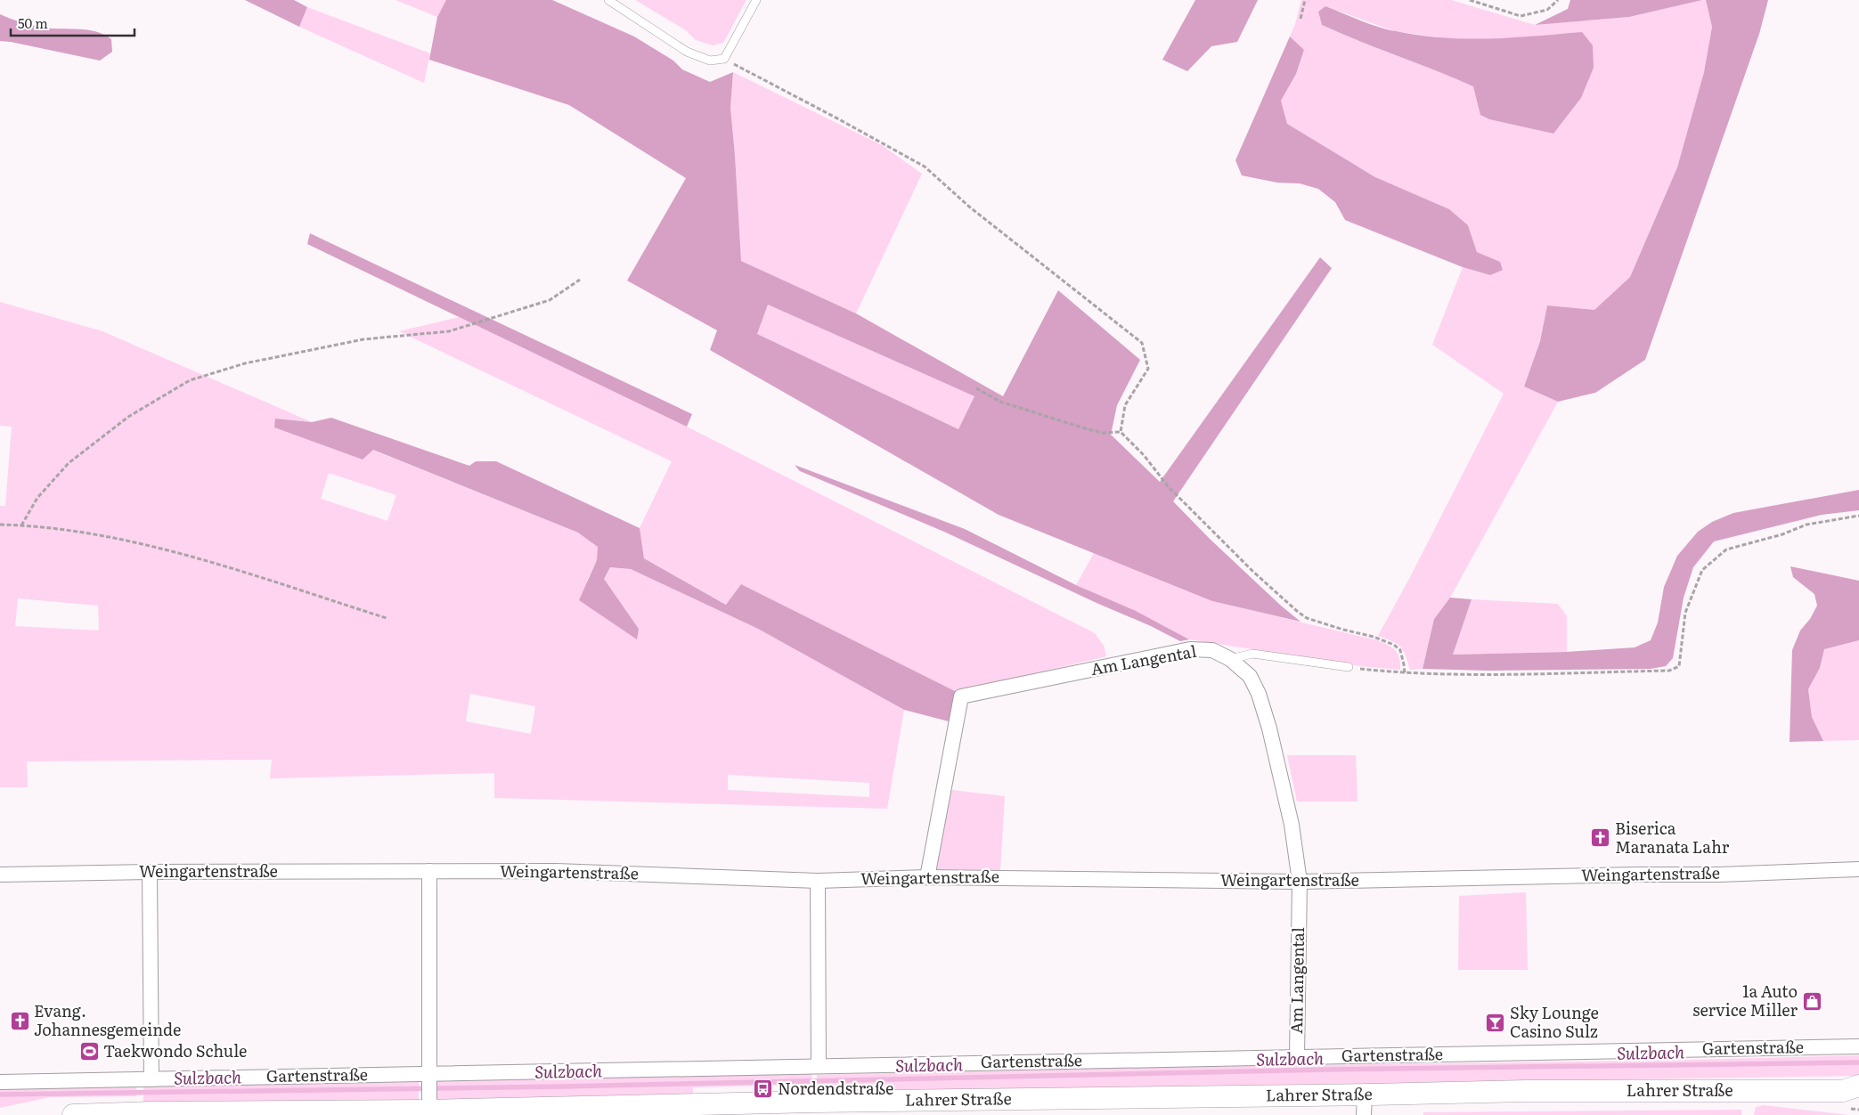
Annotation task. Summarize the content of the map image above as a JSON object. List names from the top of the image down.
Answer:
{
  "streets": {
    "street": [
      "Am Langental",
      "Weingartenstraße",
      "Gartenstraße",
      "Lahrer Straße"
    ]
  },
  "crossings": [
    ["Am Langental", "Weingartenstraße"],
    ["Am Langental", "Gartenstraße"]
  ],
  "water": ["Sulzbach"],
  "places": {
    "church": ["Biserica Maranata Lahr", "Evang. Johannesgemeinde"],
    "shop": ["1a Auto service Miller"],
    "bar": ["Sky Lounge Casino Sulz"],
    "sports": ["Taekwondo Schule"],
    "bus stop": ["Nordendstraße"]
  },
  "scale_bar": "50 m"
}
